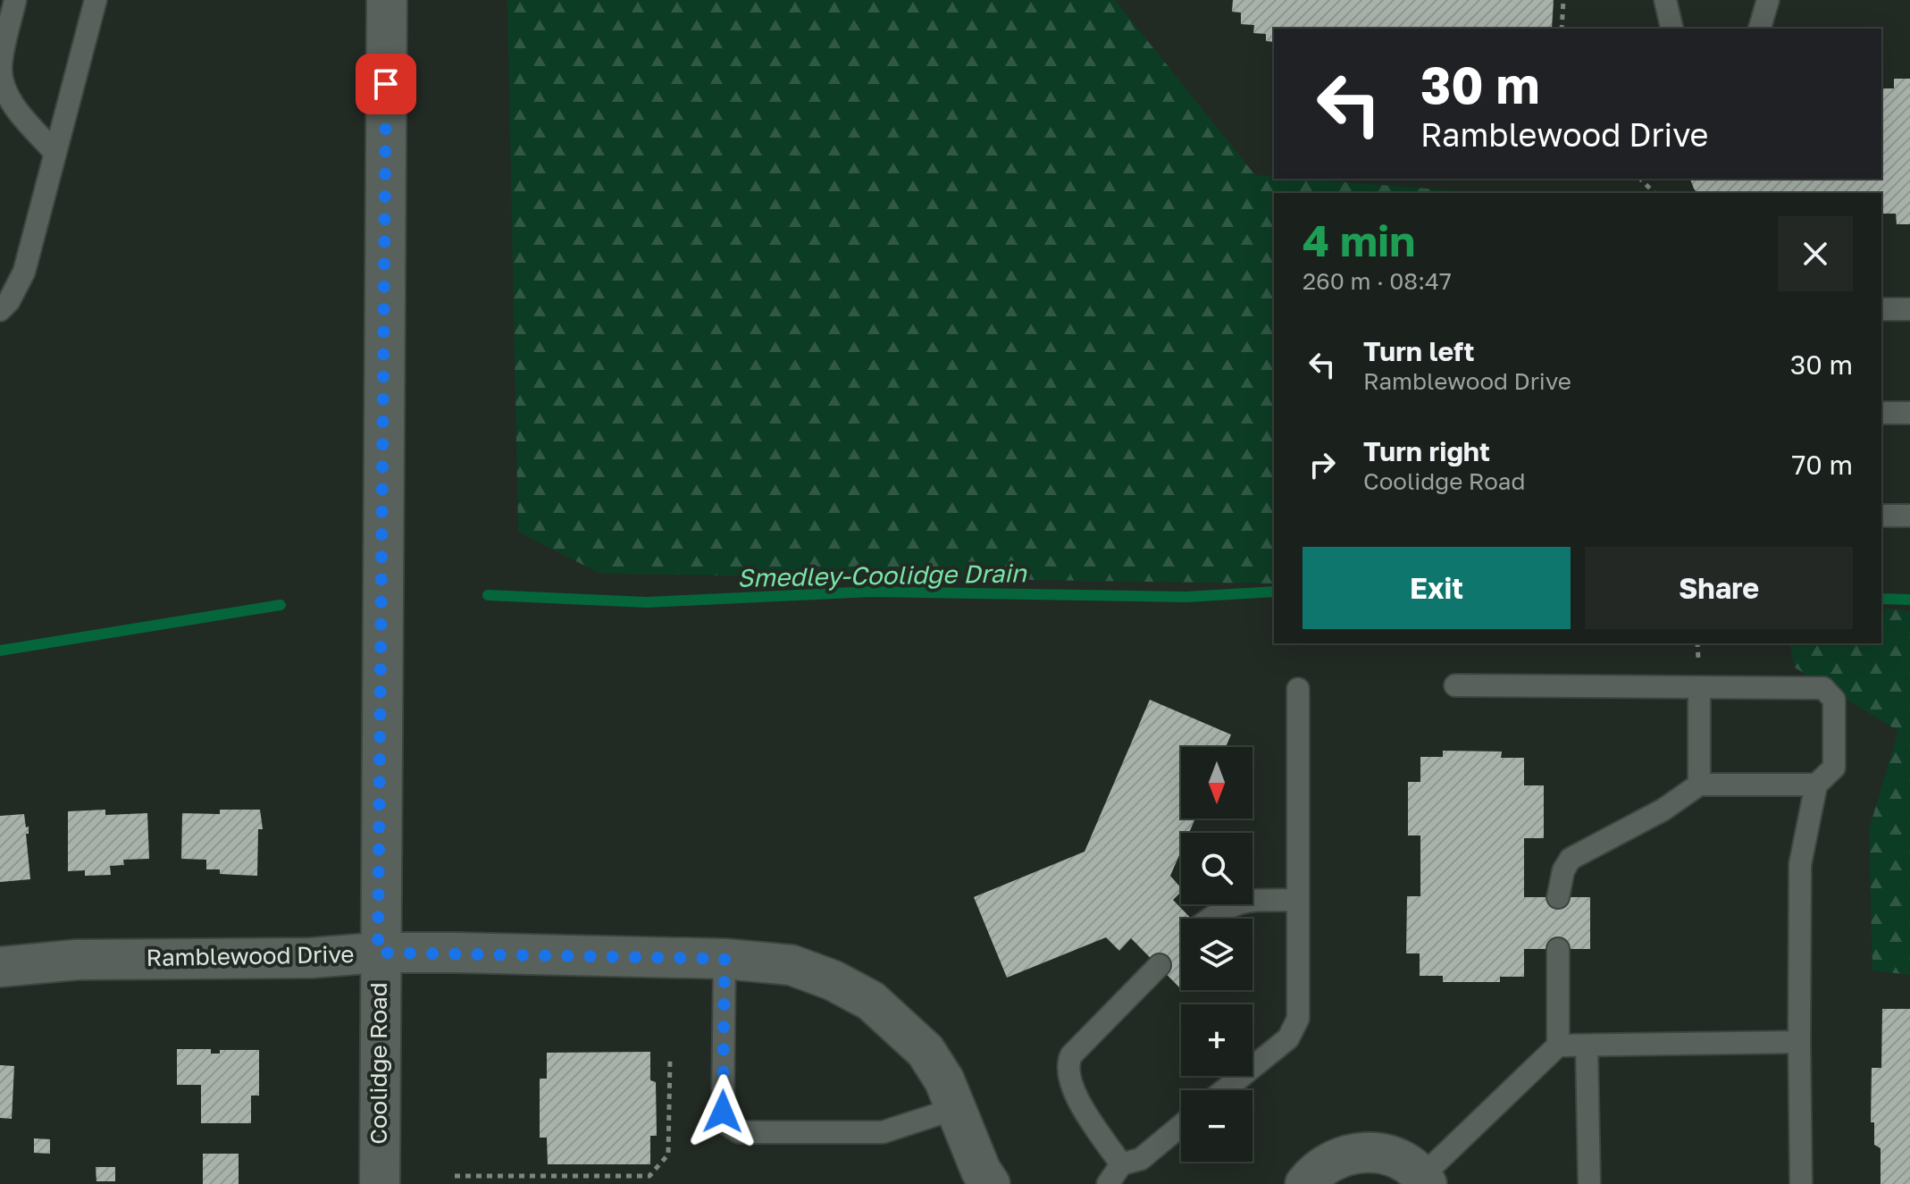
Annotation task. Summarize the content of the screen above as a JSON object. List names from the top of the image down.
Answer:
{
  "streets": {
    "street": ["Ramblewood Drive", "Coolidge Road"]
  },
  "crossings": [
    ["Ramblewood Drive", "Coolidge Road"]
  ],
  "water": ["Smedley-Coolidge Drain"],
  "north": "bottom",
  "page": {
    "turn": ["30 m", "Ramblewood Drive"],
    "heading": ["4 min", "260 m · 08:47"],
    "list": [
      {
        "name": "Turn left",
        "note": "Ramblewood Drive",
        "value": "30 m"
      },
      {
        "name": "Turn right",
        "note": "Coolidge Road",
        "value": "70 m"
      }
    ],
    "buttons": ["Exit", "Share"],
    "map_buttons": ["+", "−"]
  }
}
